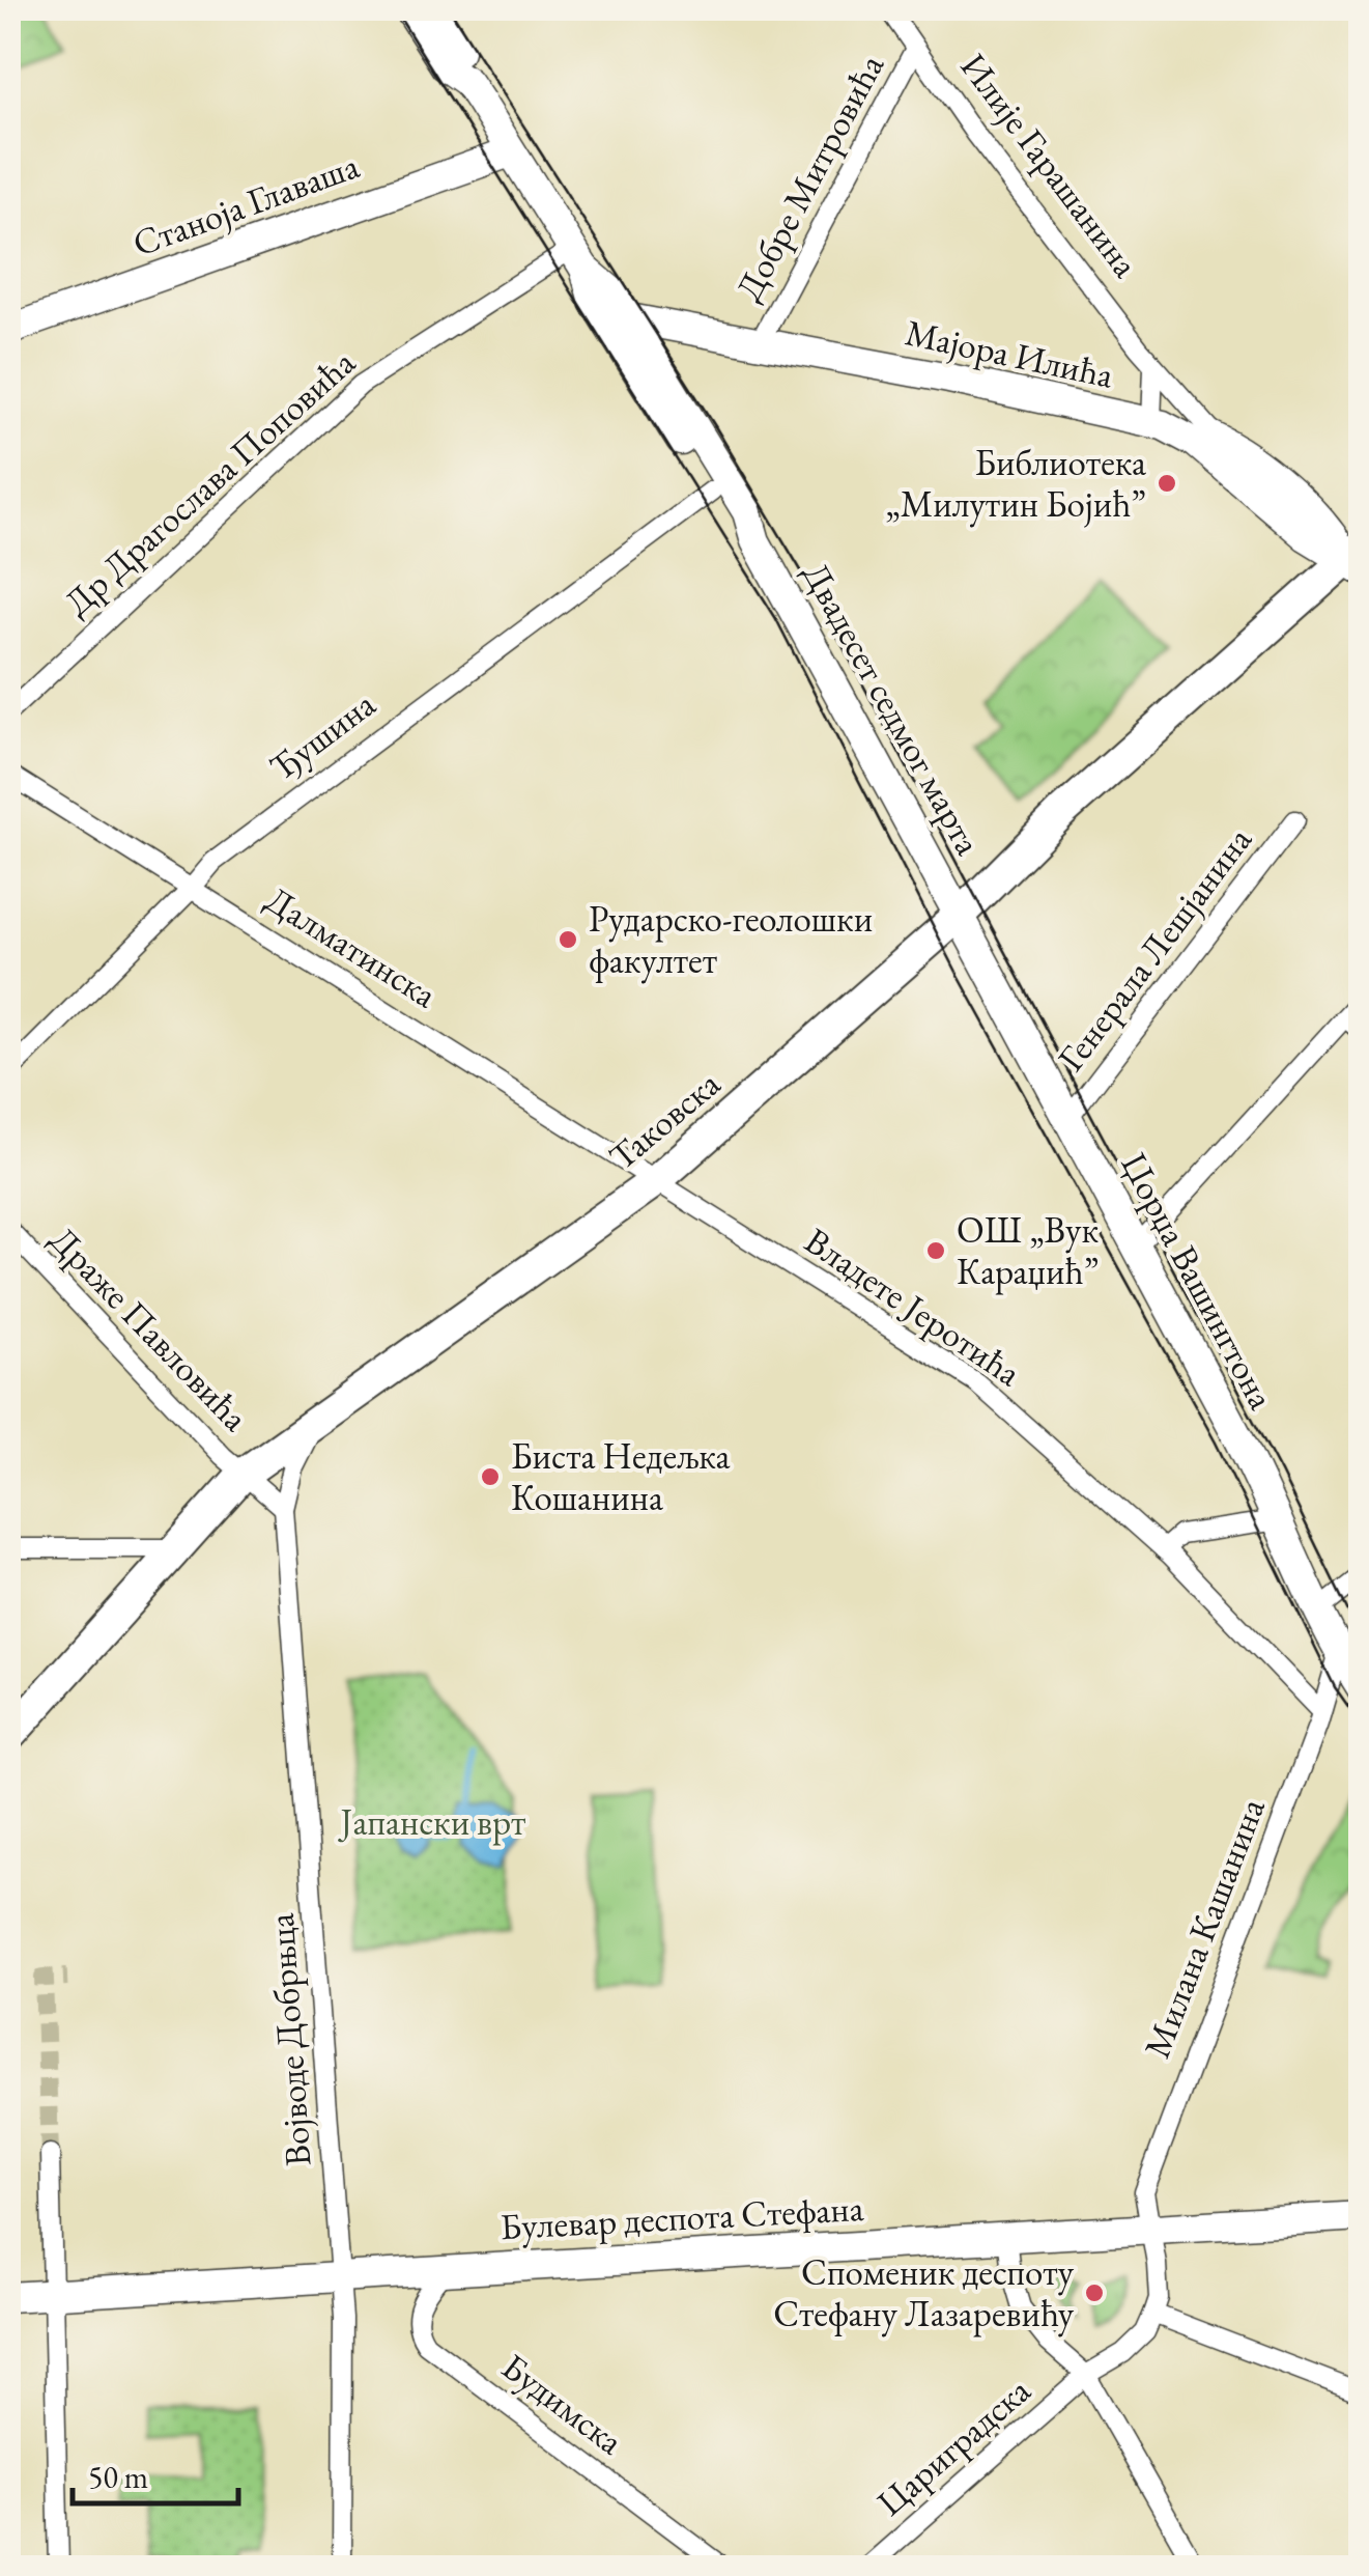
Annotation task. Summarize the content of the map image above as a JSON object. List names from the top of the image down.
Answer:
{
  "streets": {
    "main road": [
      "Илије Гарашанина",
      "Станоја Главаша",
      "Мајора Илића",
      "Двадесет седмог марта",
      "Таковска",
      "Џорџа Вашингтона",
      "Булевар деспота Стефана"
    ],
    "street": [
      "Добре Митровића",
      "Др Драгослава Поповића",
      "Ђушина",
      "Далматинска",
      "Генерала Лешјанина",
      "Владете Јеротића",
      "Драже Павловића",
      "Милана Кашанина",
      "Војводе Добрњца",
      "Будимска",
      "Цариградска"
    ]
  },
  "crossings": [
    ["Илије Гарашанина", "Добре Митровића"],
    ["Илије Гарашанина", "Мајора Илића"],
    ["Илије Гарашанина", "Таковска"],
    ["Добре Митровића", "Мајора Илића"],
    ["Станоја Главаша", "Двадесет седмог марта"],
    ["Мајора Илића", "Двадесет седмог марта"],
    ["Др Драгослава Поповића", "Двадесет седмог марта"],
    ["Двадесет седмог марта", "Ђушина"],
    ["Двадесет седмог марта", "Таковска"],
    ["Двадесет седмог марта", "Џорџа Вашингтона"],
    ["Ђушина", "Далматинска"],
    ["Далматинска", "Таковска"],
    ["Далматинска", "Владете Јеротића"],
    ["Генерала Лешјанина", "Џорџа Вашингтона"],
    ["Таковска", "Џорџа Вашингтона"],
    ["Таковска", "Владете Јеротића"],
    ["Таковска", "Драже Павловића"],
    ["Таковска", "Војводе Добрњца"],
    ["Џорџа Вашингтона", "Милана Кашанина"],
    ["Владете Јеротића", "Милана Кашанина"],
    ["Милана Кашанина", "Булевар деспота Стефана"],
    ["Милана Кашанина", "Цариградска"],
    ["Војводе Добрњца", "Булевар деспота Стефана"],
    ["Булевар деспота Стефана", "Будимска"]
  ],
  "parks": ["Јапански врт"],
  "places": [
    "Библиотека „Милутин Бојић”",
    "Рударско-геолошки факултет",
    "ОШ „Вук Караџић”",
    "Биста Недељка Кошанина",
    "Споменик деспоту Стефану Лазаревићу"
  ],
  "scale_bar": "50 m"
}
